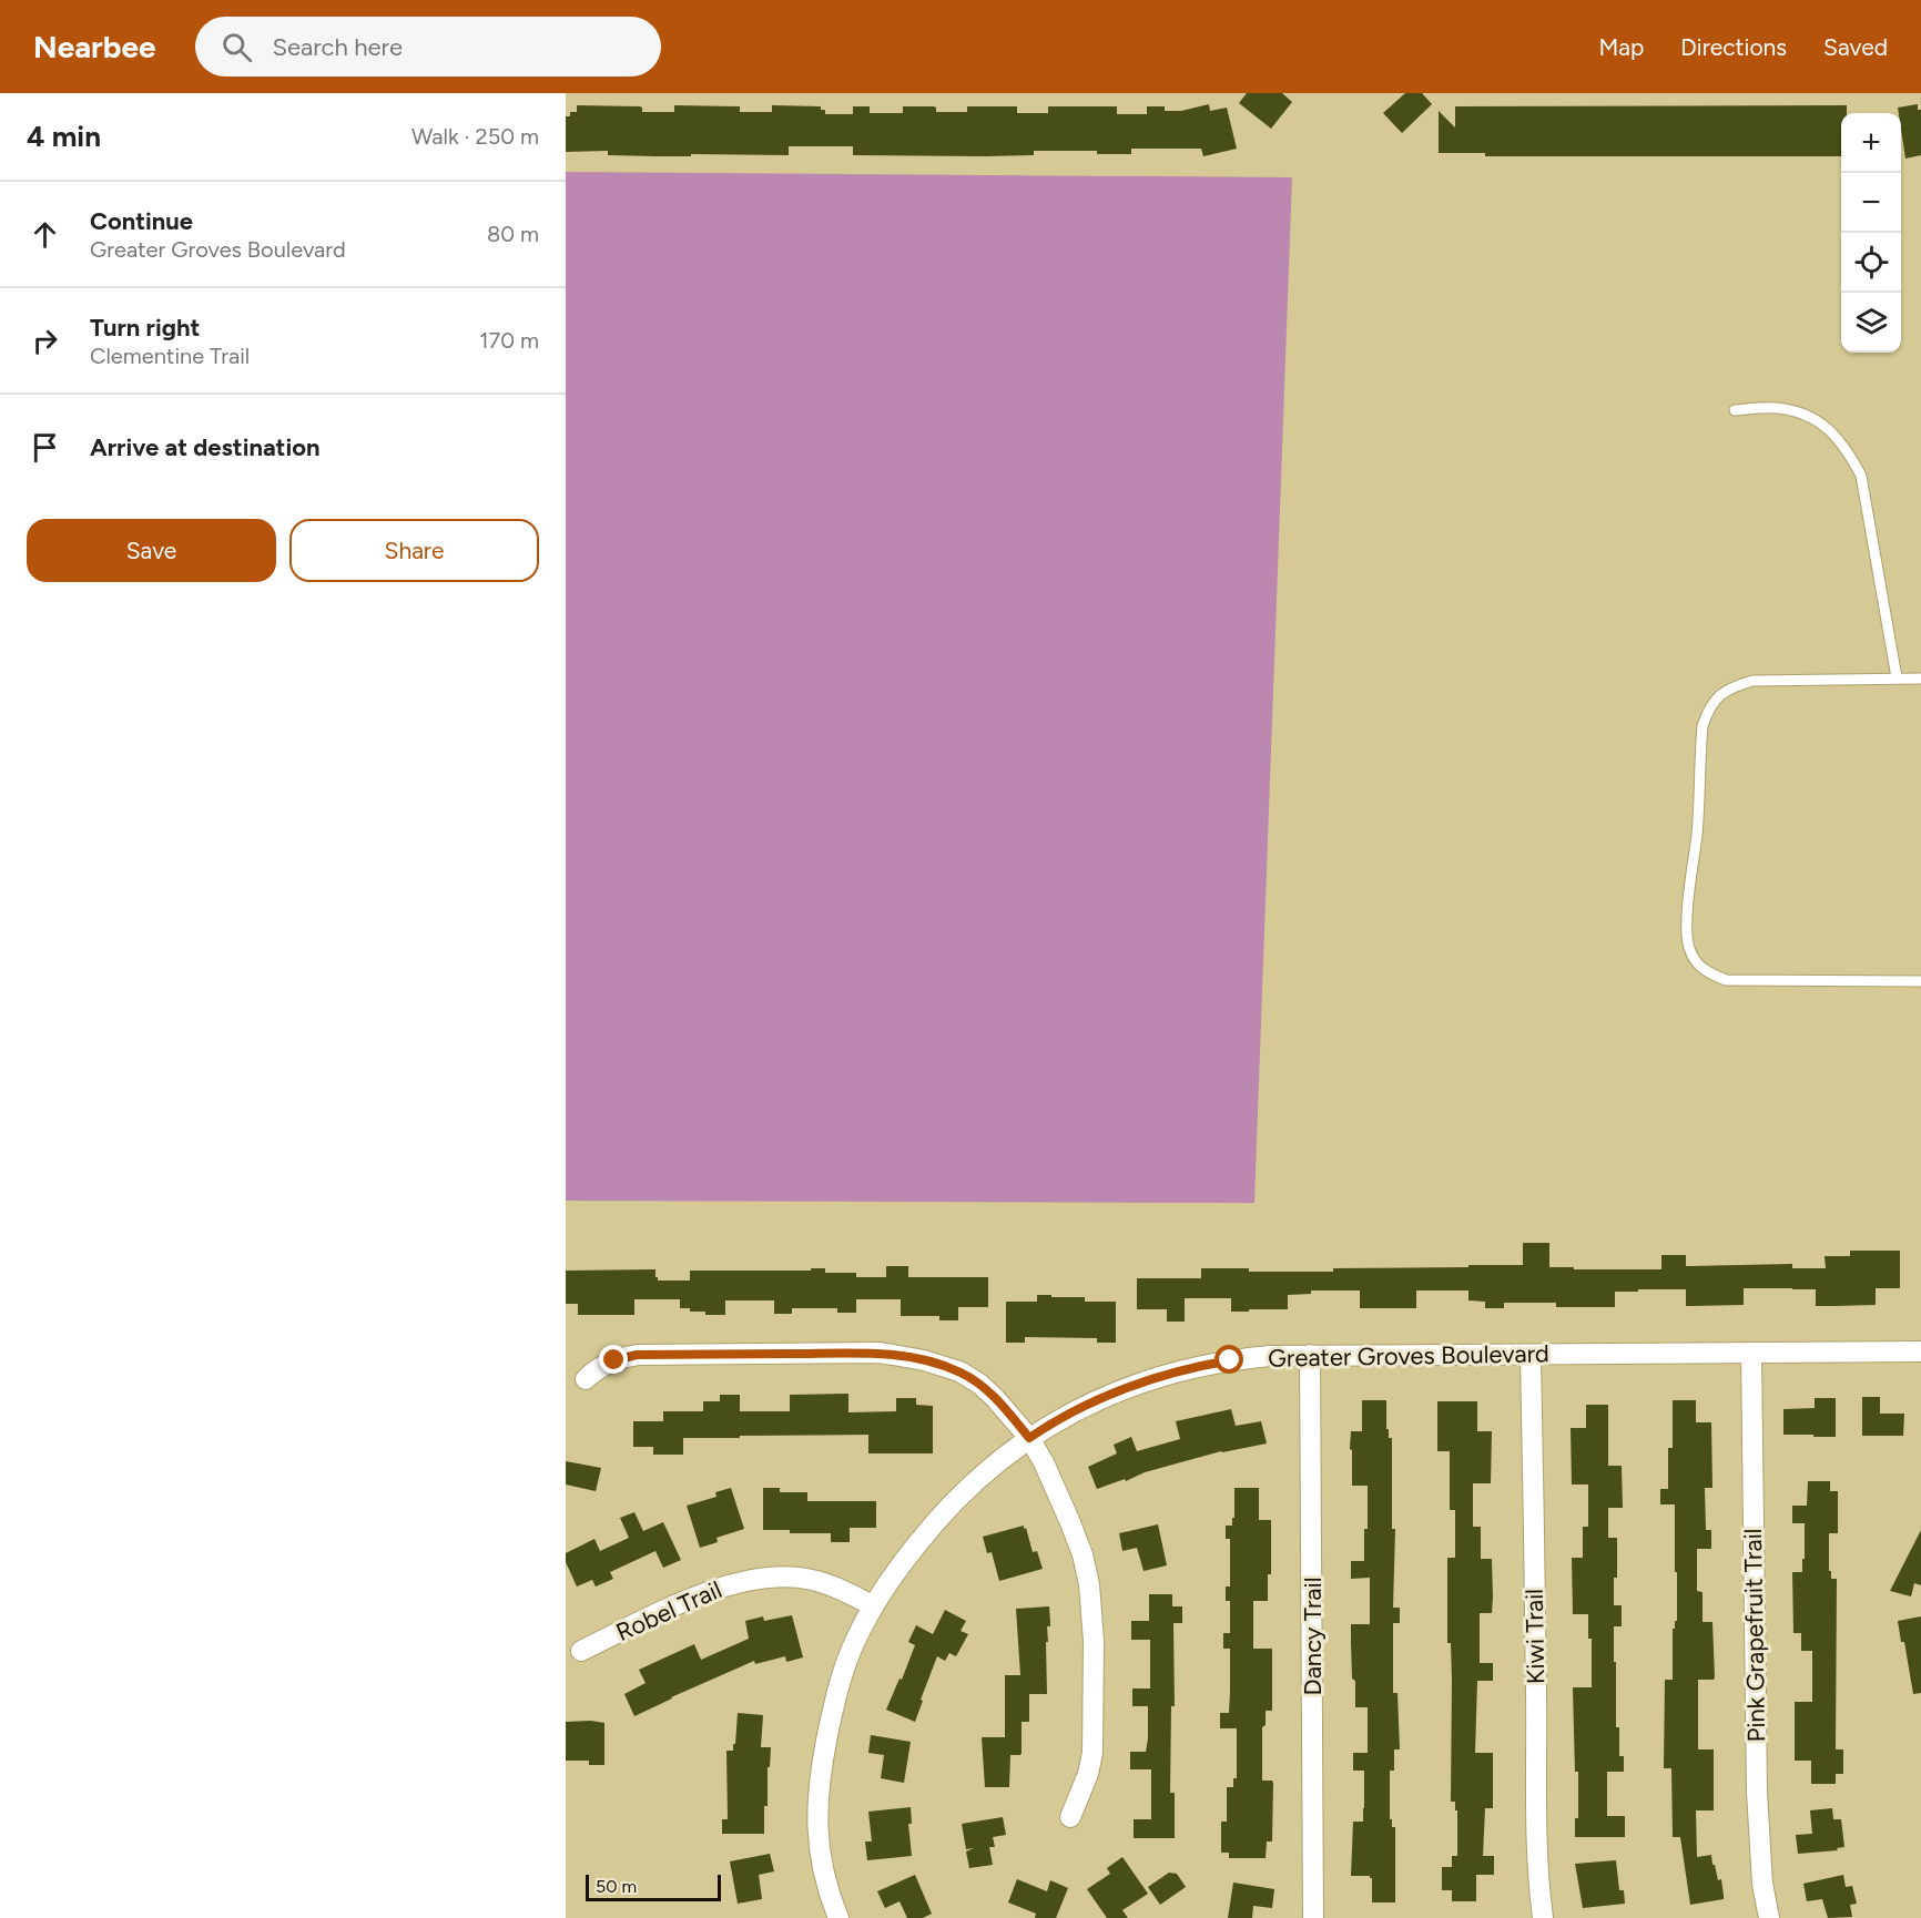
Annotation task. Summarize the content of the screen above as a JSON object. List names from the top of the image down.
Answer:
{
  "streets": {
    "street": [
      "Greater Groves Boulevard",
      "Robel Trail",
      "Pink Grapefruit Trail",
      "Dancy Trail",
      "Kiwi Trail"
    ]
  },
  "crossings": [
    ["Greater Groves Boulevard", "Robel Trail"],
    ["Greater Groves Boulevard", "Pink Grapefruit Trail"],
    ["Greater Groves Boulevard", "Dancy Trail"],
    ["Greater Groves Boulevard", "Kiwi Trail"]
  ],
  "scale_bar": "50 m",
  "page": {
    "header": "Nearbee",
    "search": "Search here",
    "nav": ["Map", "Directions", "Saved"],
    "heading": ["4 min", "Walk · 250 m"],
    "map_buttons": ["+", "−"],
    "list": [
      ["Continue", "Greater Groves Boulevard", "80 m"],
      ["Turn right", "Clementine Trail", "170 m"],
      "Arrive at destination"
    ],
    "buttons": ["Save", "Share"],
    "scale": "50 m"
  }
}
